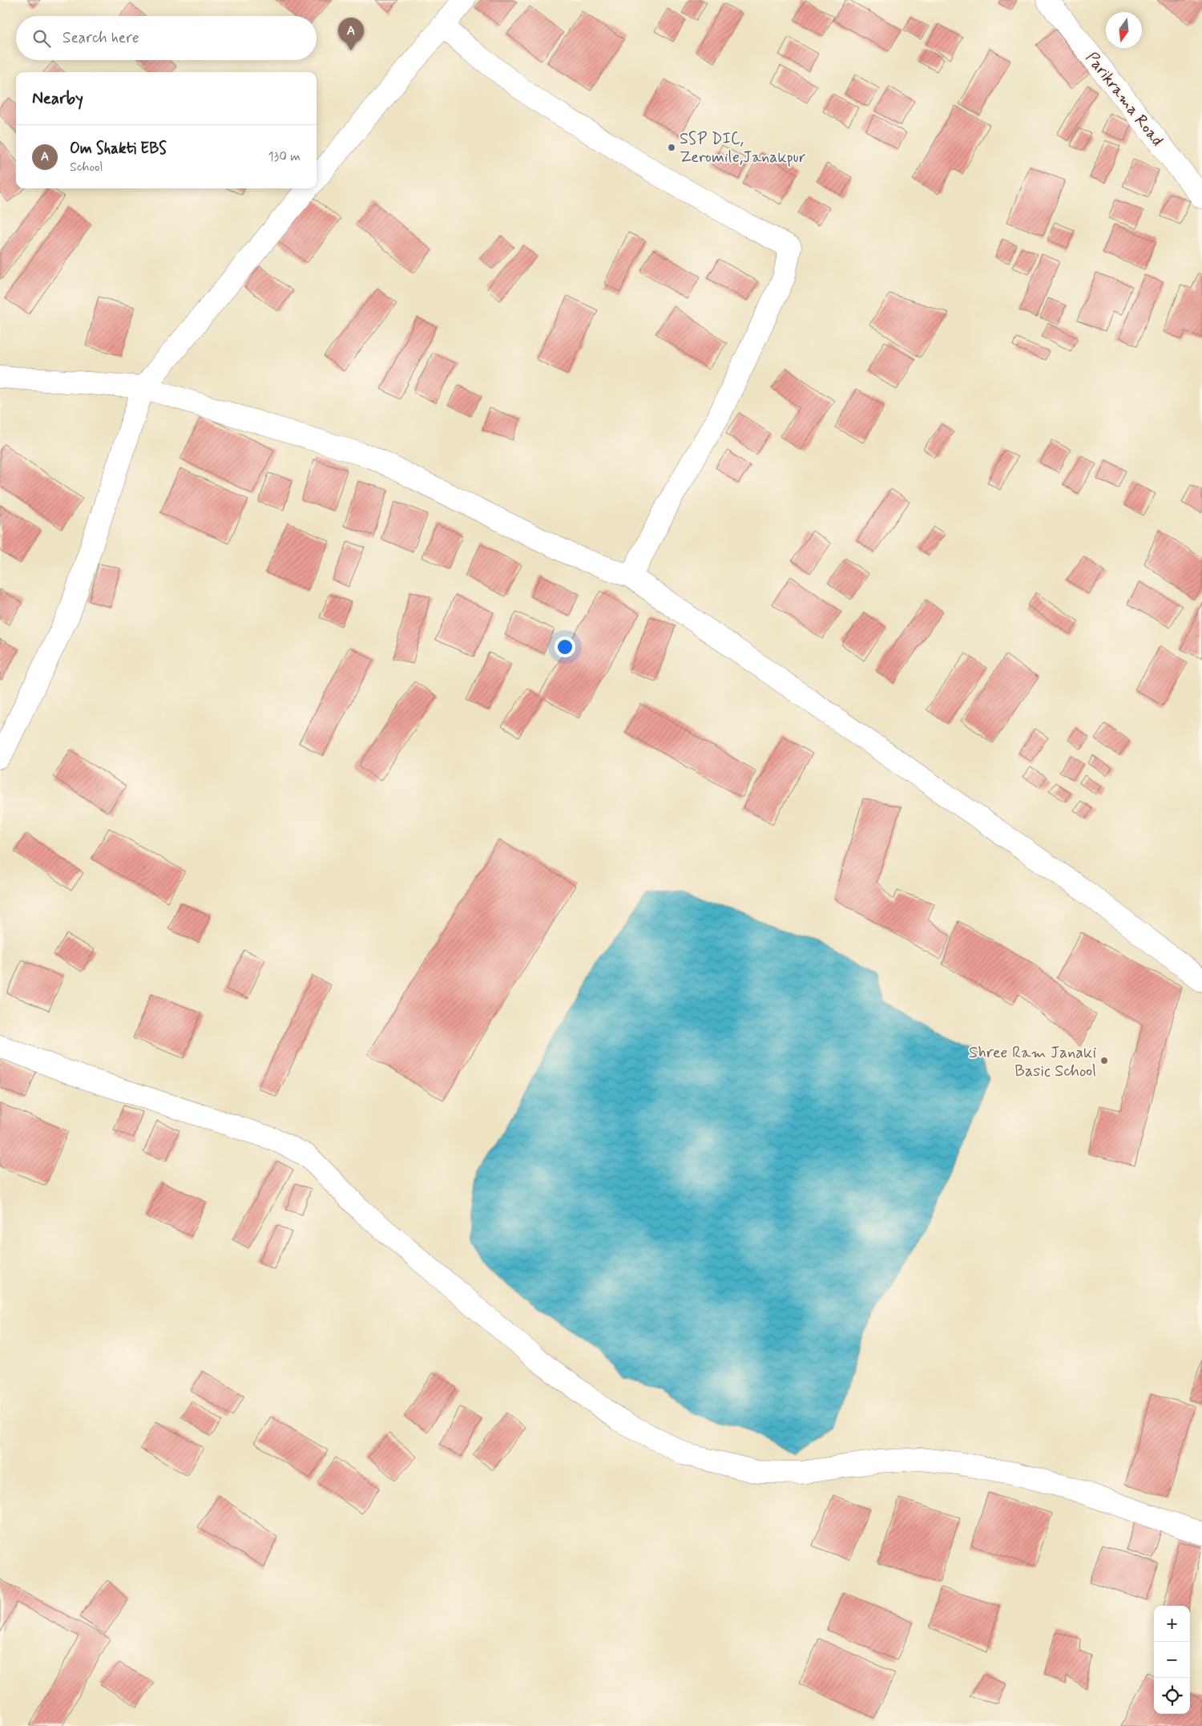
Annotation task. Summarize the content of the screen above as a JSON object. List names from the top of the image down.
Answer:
{
  "streets": {
    "street": ["Parikrama Road"]
  },
  "places": ["SSP DIC, Zeromile,Janakpur", "Shree Ram Janaki Basic School"],
  "north": "bottom",
  "page": {
    "search": "Search here",
    "pins": "A",
    "heading": "Nearby",
    "list": [
      {
        "mark": "A",
        "name": "Om Shakti EBS",
        "note": "School",
        "value": "130 m"
      }
    ],
    "map_buttons": ["+", "−"]
  }
}
